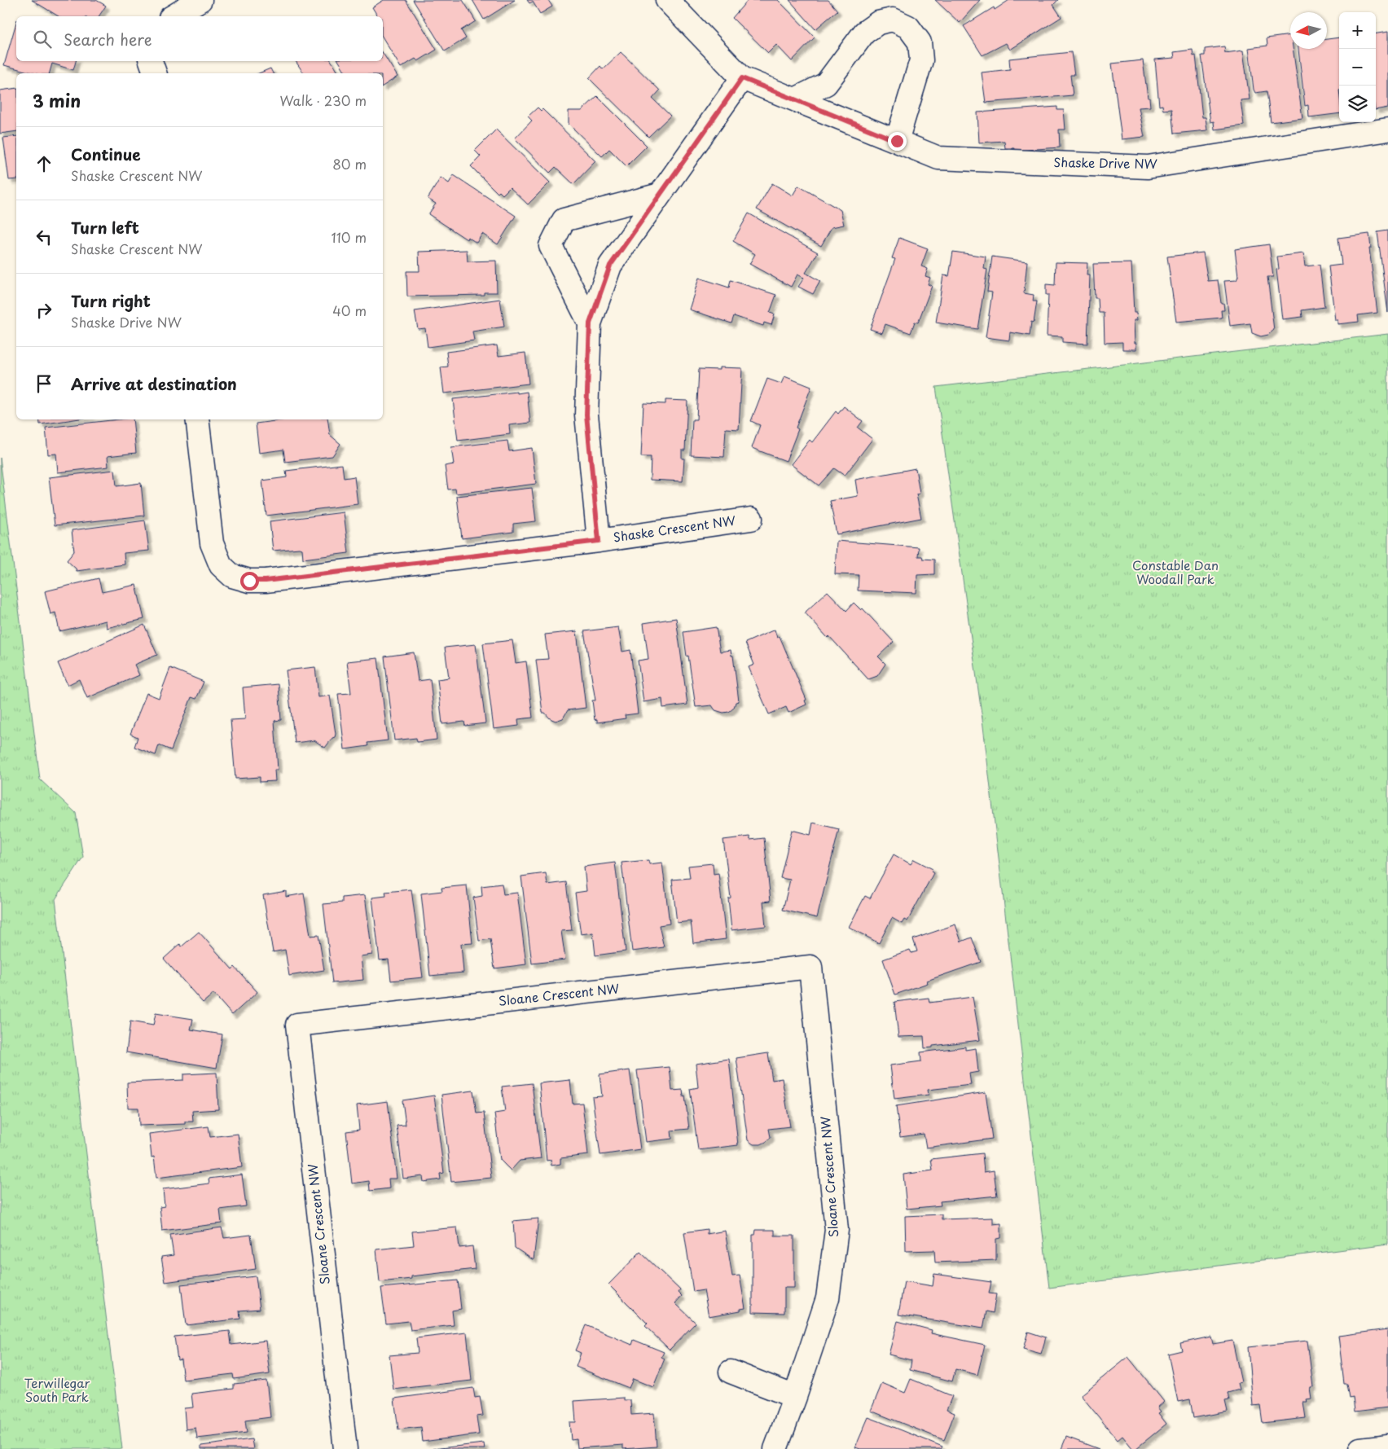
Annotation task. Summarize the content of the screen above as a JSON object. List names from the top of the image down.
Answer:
{
  "streets": {
    "street": ["Shaske Drive NW", "Shaske Crescent NW", "Sloane Crescent NW"]
  },
  "crossings": [
    ["Shaske Drive NW", "Shaske Crescent NW"]
  ],
  "parks": ["Constable Dan Woodall Park", "Terwillegar South Park"],
  "north": "left",
  "page": {
    "map_buttons": ["+", "−"],
    "search": "Search here",
    "heading": ["3 min", "Walk · 230 m"],
    "list": [
      ["Continue", "Shaske Crescent NW", "80 m"],
      ["Turn left", "Shaske Crescent NW", "110 m"],
      ["Turn right", "Shaske Drive NW", "40 m"],
      "Arrive at destination"
    ]
  }
}
